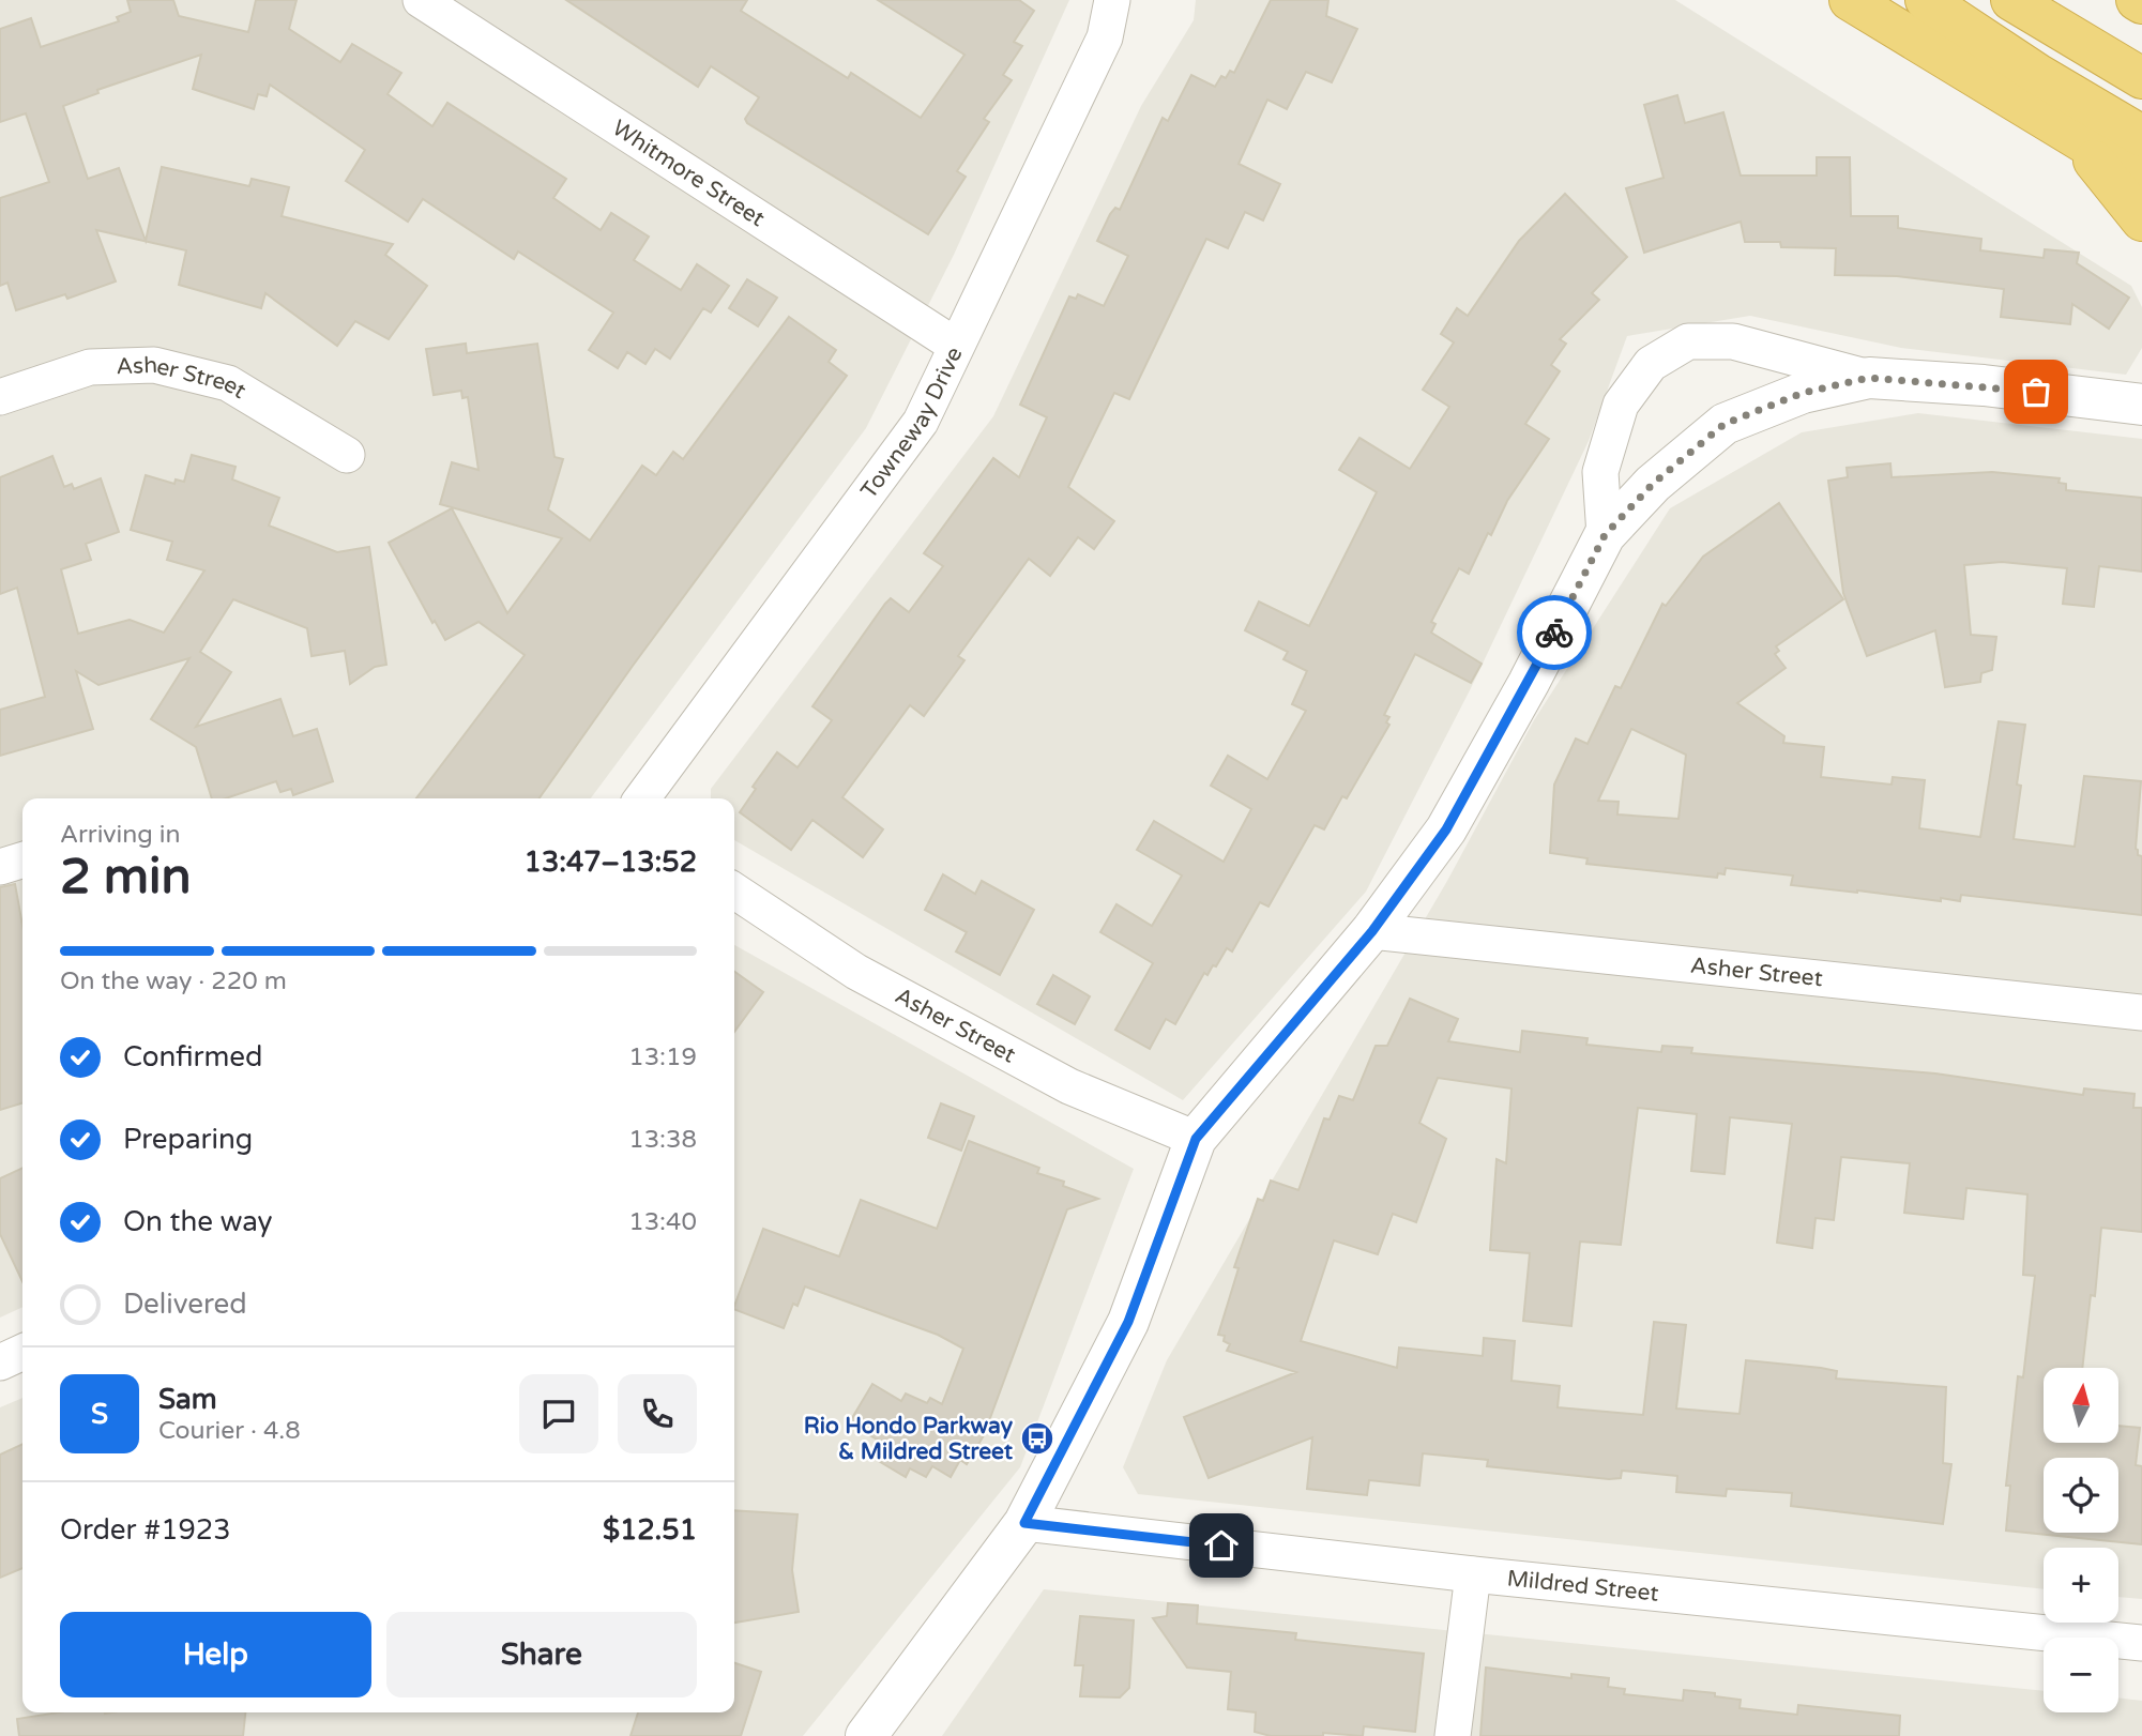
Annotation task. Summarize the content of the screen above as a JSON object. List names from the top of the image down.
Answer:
{
  "streets": {
    "street": [
      "Whitmore Street",
      "Asher Street",
      "Towneway Drive",
      "Mildred Street"
    ]
  },
  "crossings": [
    ["Whitmore Street", "Towneway Drive"]
  ],
  "places": {
    "bus stop": ["Rio Hondo Parkway & Mildred Street"]
  },
  "north": "top",
  "page": {
    "heading": ["2 min", "Arriving in", "13:47–13:52"],
    "panel": [
      "Sam",
      "Courier · 4.8",
      "Order #1923",
      "$12.51"
    ],
    "bar": "On the way · 220 m",
    "list": [
      ["Confirmed", "13:19"],
      ["Preparing", "13:38"],
      ["On the way", "13:40"],
      "Delivered"
    ],
    "map_buttons": ["+", "−"],
    "round": "S",
    "buttons": ["Help", "Share"]
  }
}
